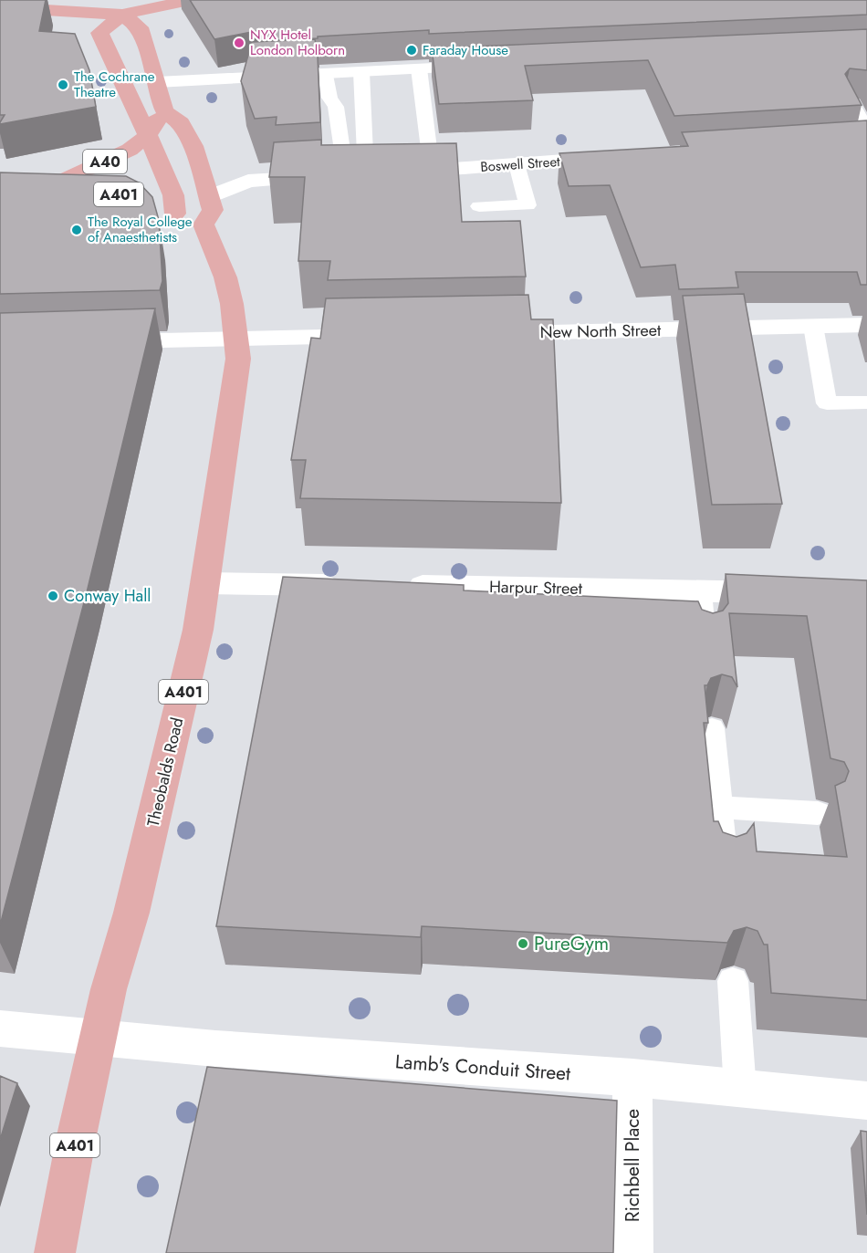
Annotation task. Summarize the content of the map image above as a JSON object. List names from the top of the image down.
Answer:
{
  "streets": {
    "main road": ["A40", "A401", "Theobalds Road"],
    "street": [
      "Boswell Street",
      "New North Street",
      "Harpur Street",
      "Lamb's Conduit Street",
      "Richbell Place"
    ]
  },
  "crossings": [
    ["A40", "A401"],
    ["A401", "Theobalds Road"],
    ["Theobalds Road", "Lamb's Conduit Street"],
    ["Lamb's Conduit Street", "Richbell Place"]
  ],
  "places": [
    "NYX Hotel London Holborn",
    "Faraday House",
    "The Cochrane Theatre",
    "The Royal College of Anaesthetists",
    "Conway Hall",
    "PureGym"
  ]
}
